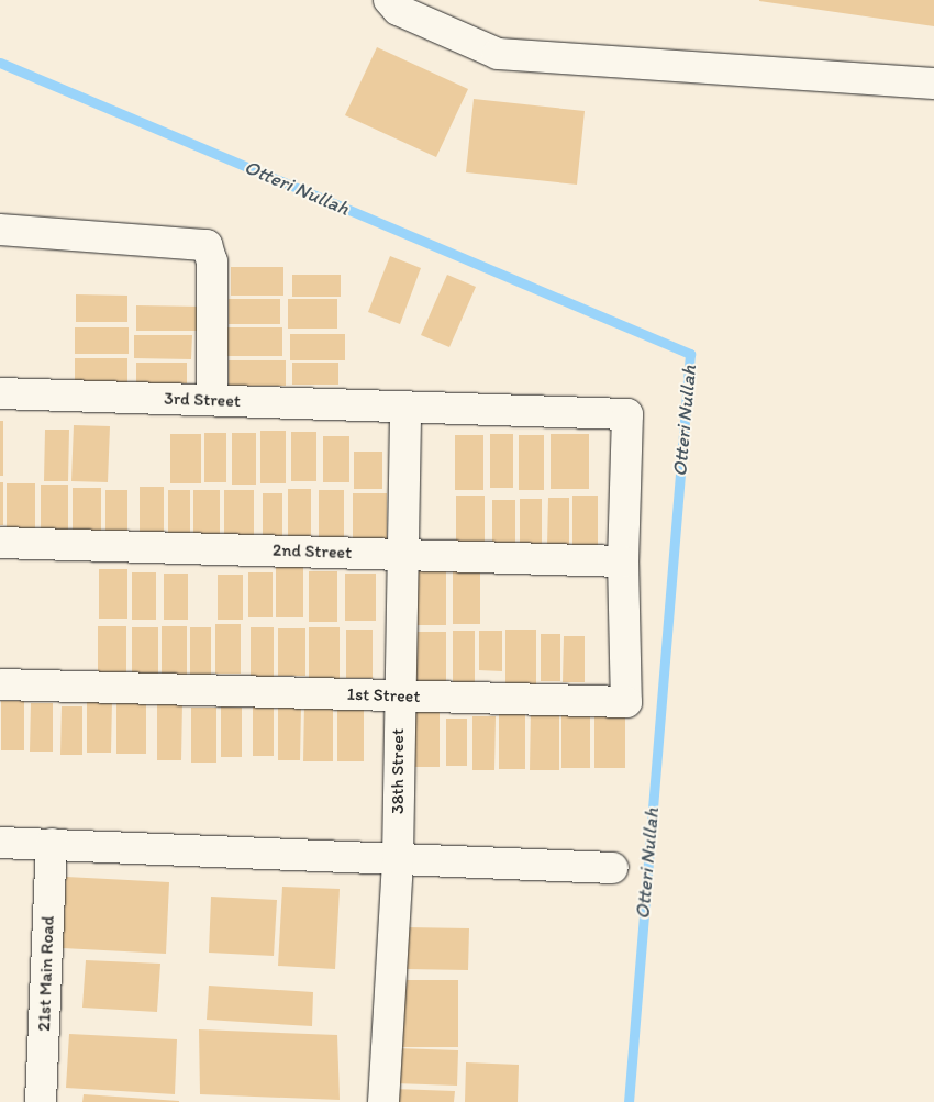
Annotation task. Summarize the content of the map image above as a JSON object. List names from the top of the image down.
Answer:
{
  "streets": {
    "street": [
      "3rd Street",
      "2nd Street",
      "1st Street",
      "38th Street",
      "21st Main Road"
    ]
  },
  "crossings": [
    ["3rd Street", "2nd Street"],
    ["3rd Street", "1st Street"],
    ["3rd Street", "38th Street"],
    ["2nd Street", "1st Street"],
    ["2nd Street", "38th Street"],
    ["1st Street", "38th Street"]
  ],
  "water": ["Otteri Nullah"]
}
